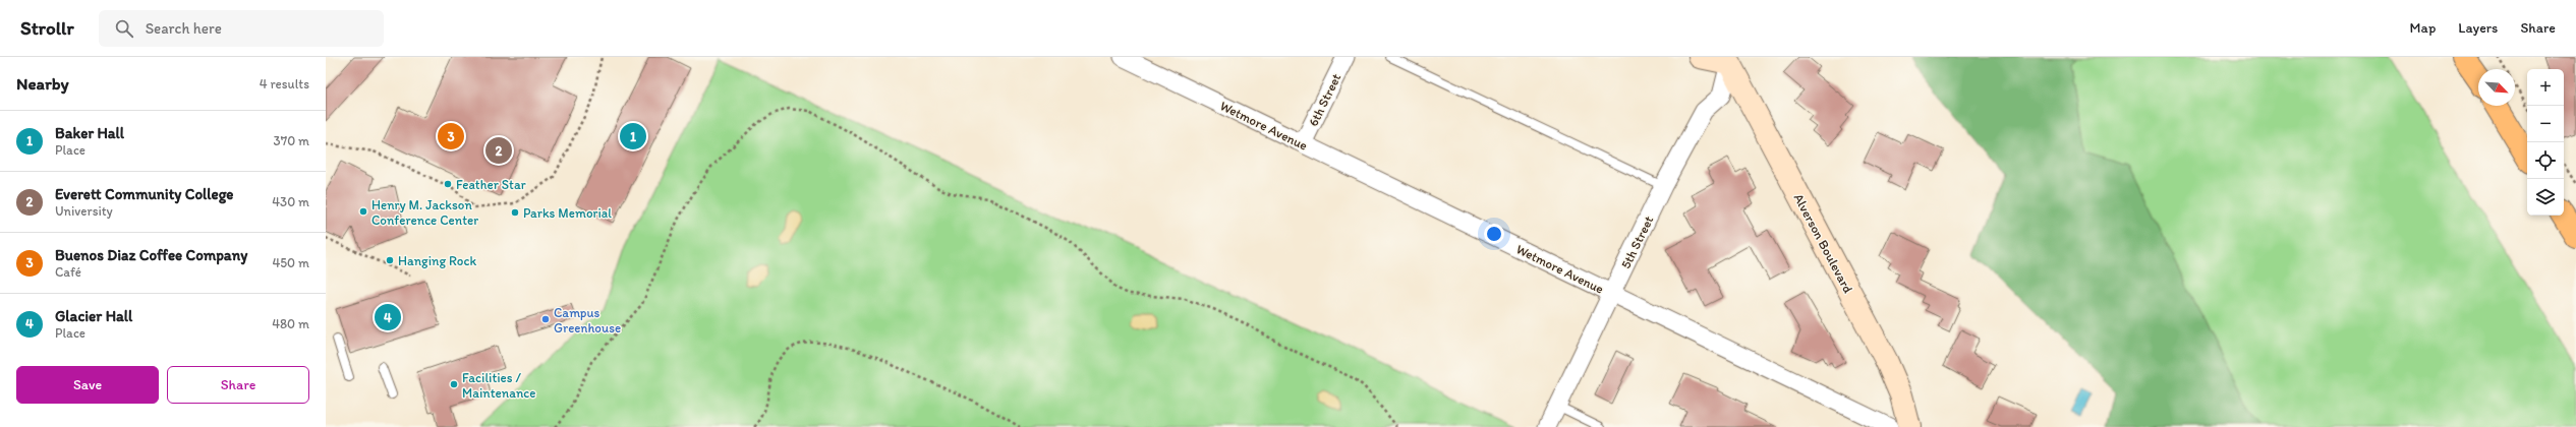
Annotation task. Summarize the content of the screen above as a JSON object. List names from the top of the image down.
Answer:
{
  "streets": {
    "main road": ["Alverson Boulevard"],
    "street": ["6th Street", "Wetmore Avenue", "5th Street"]
  },
  "crossings": [
    ["6th Street", "Wetmore Avenue"],
    ["Wetmore Avenue", "5th Street"],
    ["5th Street", "Alverson Boulevard"]
  ],
  "places": [
    "Feather Star",
    "Henry M. Jackson Conference Center",
    "Parks Memorial",
    "Hanging Rock",
    "Campus Greenhouse",
    "Facilities / Maintenance"
  ],
  "north": "bottom right",
  "page": {
    "header": "Strollr",
    "search": "Search here",
    "nav": ["Map", "Layers", "Share"],
    "heading": ["Nearby", "4 results"],
    "map_buttons": ["+", "−"],
    "list": [
      {
        "mark": "1",
        "name": "Baker Hall",
        "note": "Place",
        "value": "370 m"
      },
      {
        "mark": "2",
        "name": "Everett Community College",
        "note": "University",
        "value": "430 m"
      },
      {
        "mark": "3",
        "name": "Buenos Diaz Coffee Company",
        "note": "Café",
        "value": "450 m"
      },
      {
        "mark": "4",
        "name": "Glacier Hall",
        "note": "Place",
        "value": "480 m"
      }
    ],
    "pins": [
      "1",
      "3",
      "2",
      "4"
    ],
    "buttons": ["Save", "Share"]
  }
}
